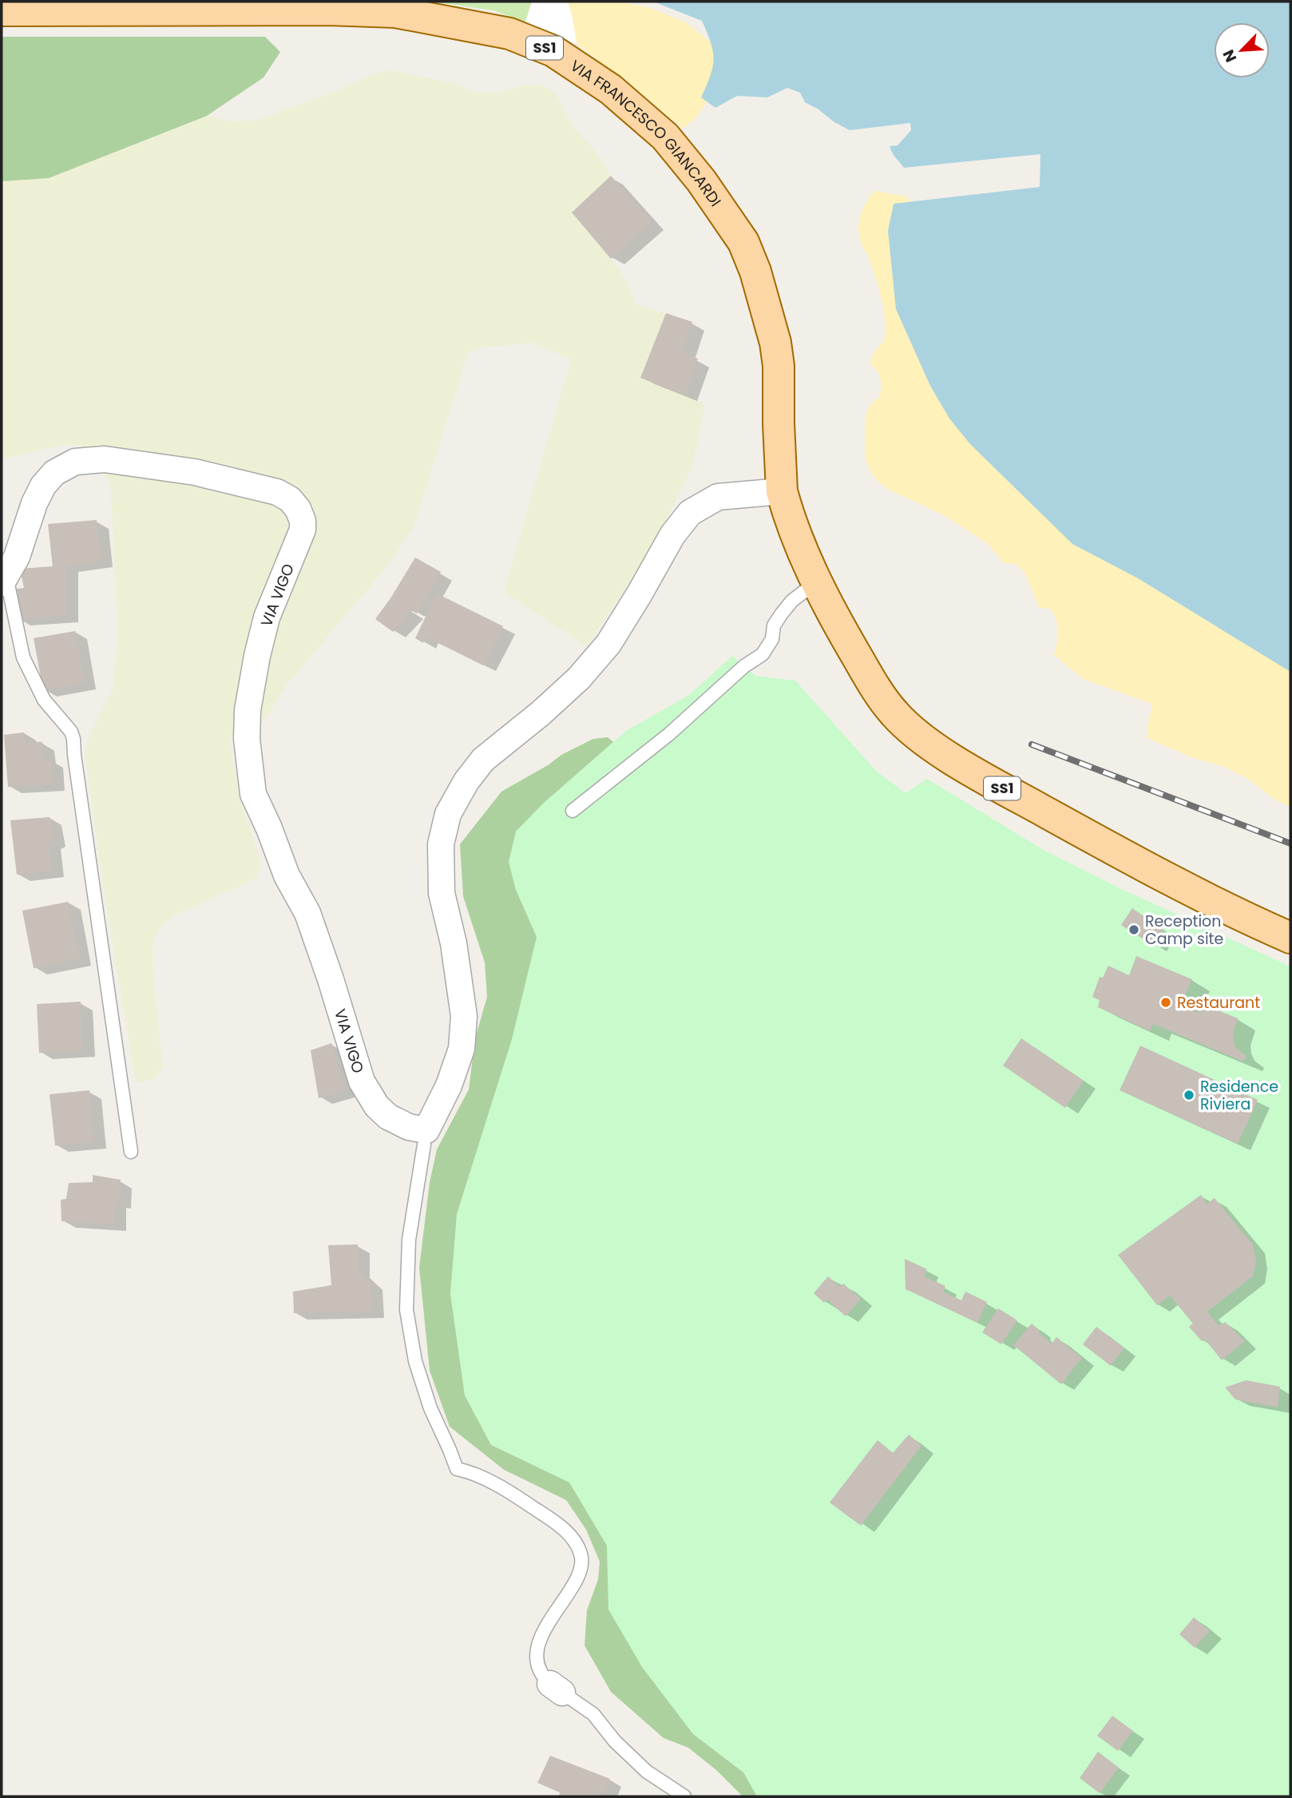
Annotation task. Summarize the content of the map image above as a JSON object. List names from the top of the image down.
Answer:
{
  "streets": {
    "main road": ["SS1", "VIA FRANCESCO GIANCARDI"],
    "street": ["VIA VIGO"]
  },
  "crossings": [
    ["SS1", "VIA FRANCESCO GIANCARDI"]
  ],
  "places": ["Reception Camp site", "Restaurant", "Residence Riviera"],
  "north": "bottom left"
}
